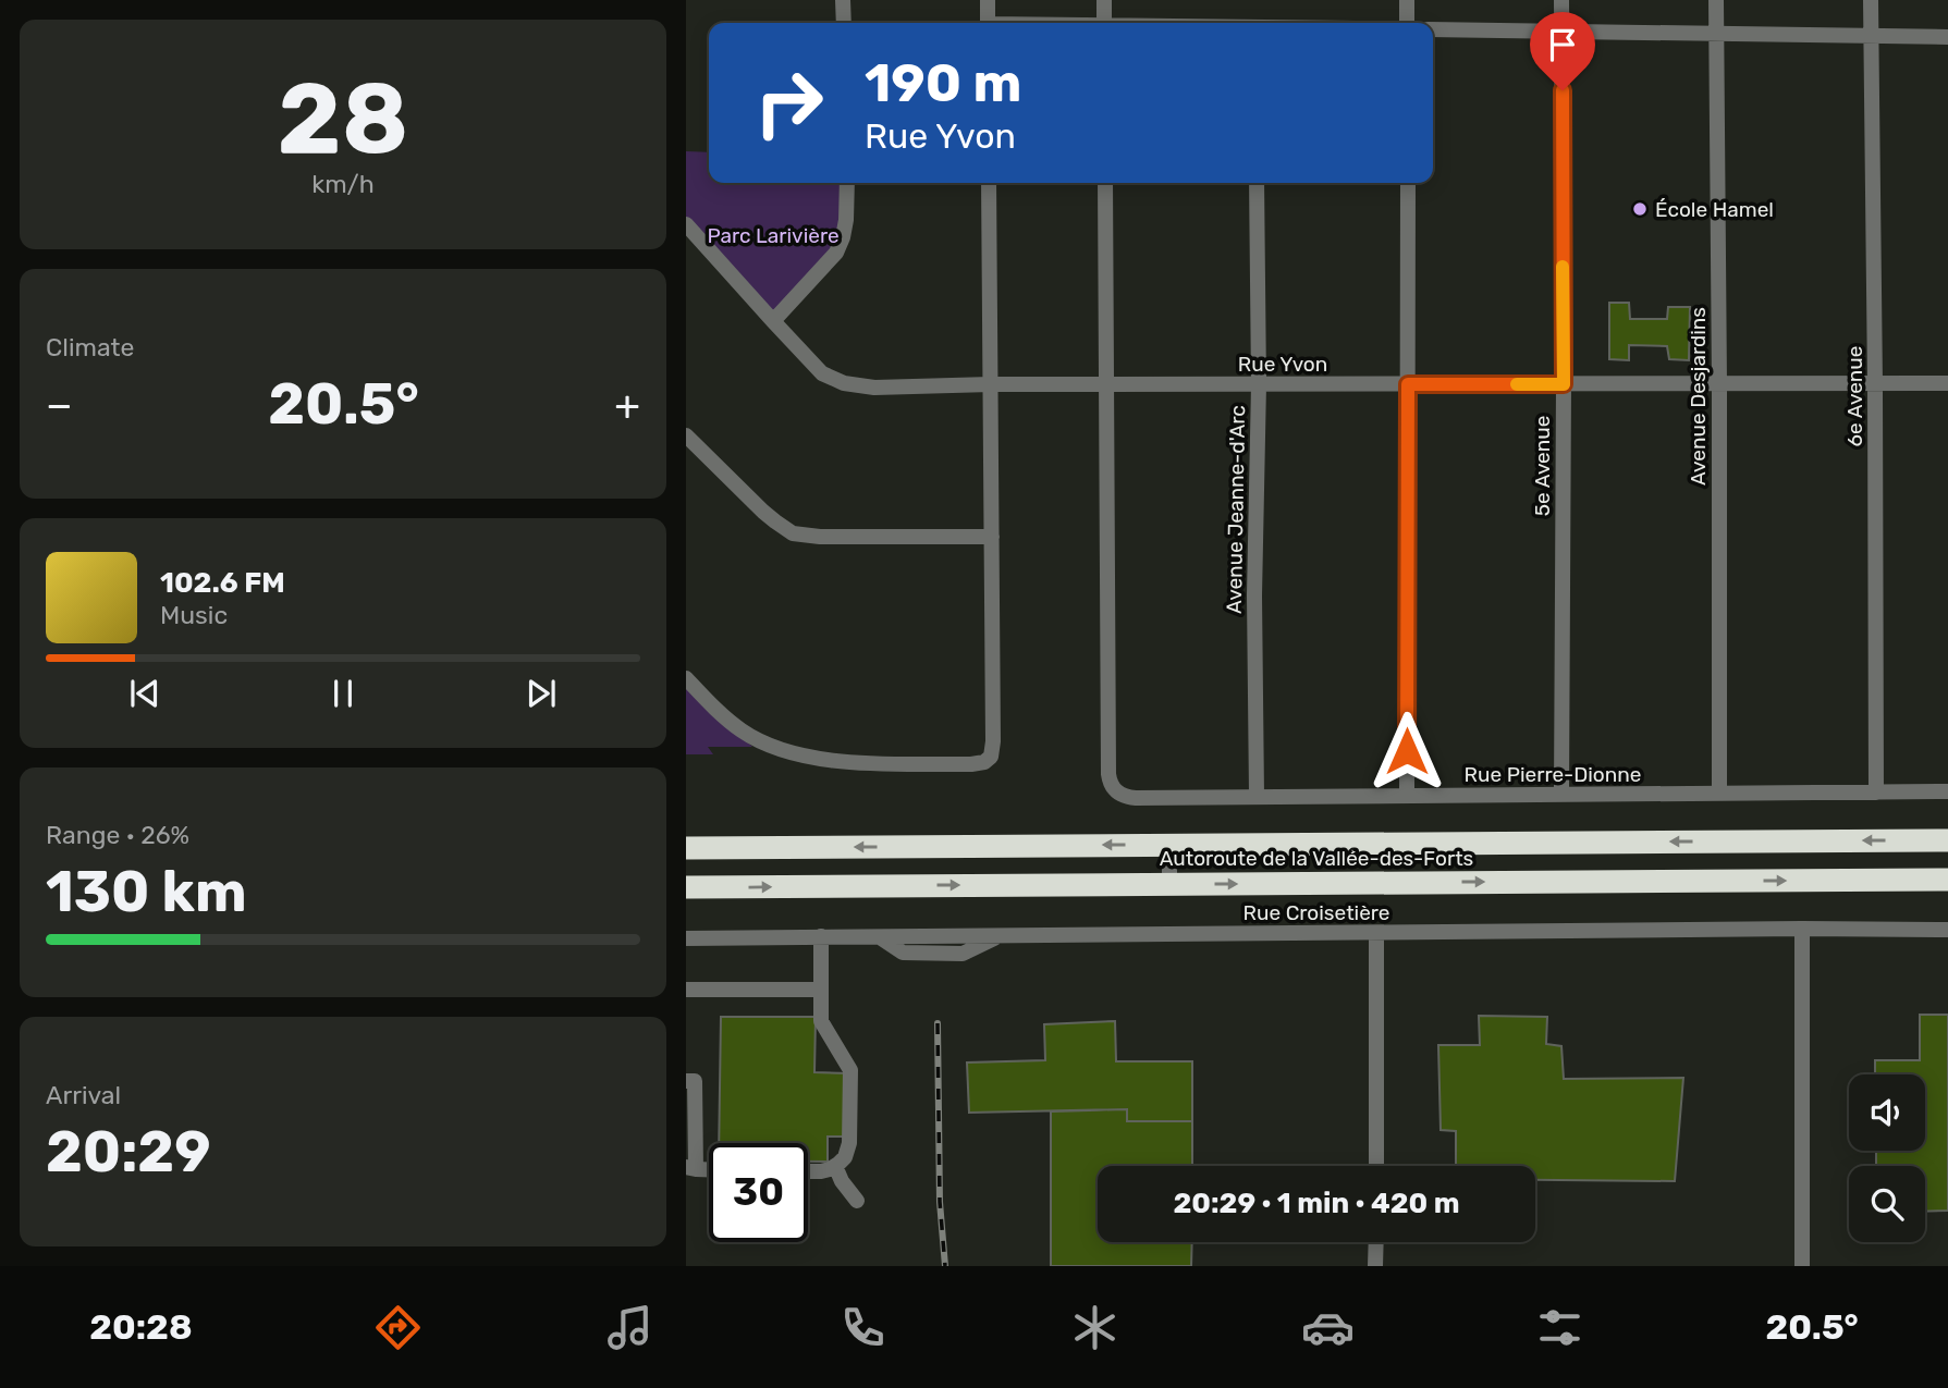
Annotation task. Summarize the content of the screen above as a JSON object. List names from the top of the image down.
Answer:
{
  "streets": {
    "highway": ["Autoroute de la Vallée-des-Forts"],
    "street": [
      "Rue Yvon",
      "Avenue Desjardins",
      "6e Avenue",
      "5e Avenue",
      "Avenue Jeanne-d'Arc",
      "Rue Pierre-Dionne",
      "Rue Croisetière"
    ]
  },
  "crossings": [
    ["Rue Yvon", "Avenue Desjardins"],
    ["Rue Yvon", "6e Avenue"],
    ["Rue Yvon", "5e Avenue"],
    ["Rue Yvon", "Avenue Jeanne-d'Arc"],
    ["Rue Yvon", "Rue Pierre-Dionne"],
    ["Avenue Desjardins", "Rue Pierre-Dionne"],
    ["6e Avenue", "Rue Pierre-Dionne"],
    ["5e Avenue", "Rue Pierre-Dionne"],
    ["Avenue Jeanne-d'Arc", "Rue Pierre-Dionne"]
  ],
  "parks": ["Parc Larivière"],
  "places": ["École Hamel"],
  "page": {
    "tile": [
      ["28", "km/h"],
      "Climate",
      ["Range · 26%", "130 km"],
      ["Arrival", "20:29"]
    ],
    "turn": ["190 m", "Rue Yvon"],
    "heat": ["−", "20.5°", "+"],
    "song": ["102.6 FM", "Music"],
    "limit": "30",
    "trip": "20:29 · 1 min · 420 m",
    "tabs": ["20:28", "20.5°"]
  }
}
